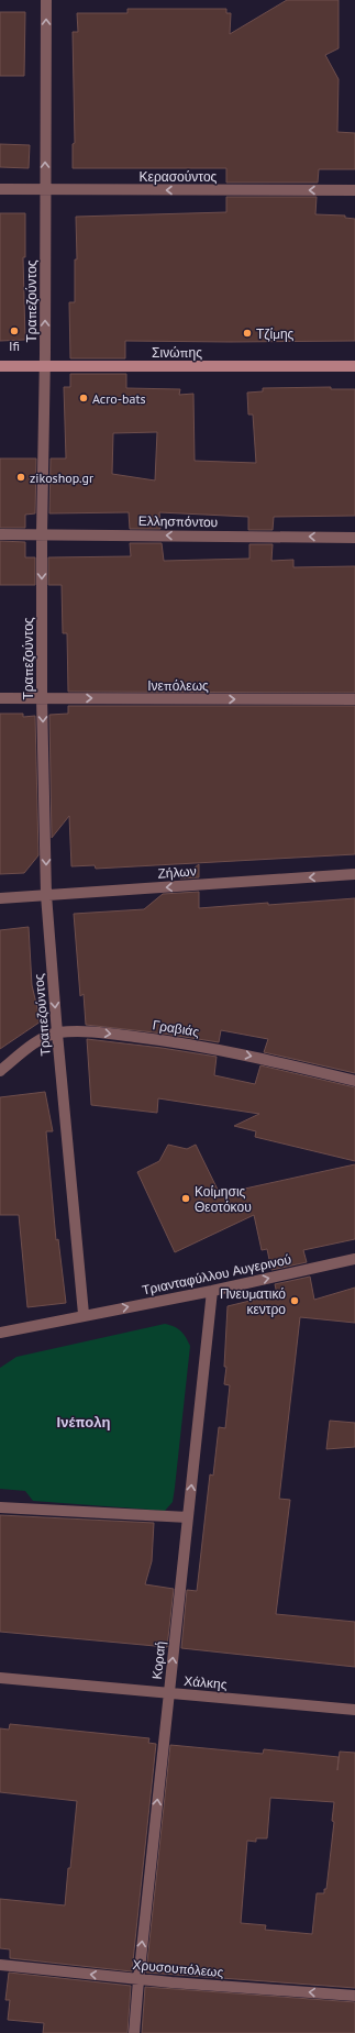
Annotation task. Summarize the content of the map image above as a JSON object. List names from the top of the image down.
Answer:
{
  "streets": {
    "street": [
      "Κερασούντος",
      "Τραπεζούντος",
      "Σινώπης",
      "Ελλησπόντου",
      "Ινεπόλεως",
      "Ζήλων",
      "Γραβιάς",
      "Τριανταφύλλου Αυγερινού",
      "Κοραή",
      "Χάλκης",
      "Χρυσουπόλεως"
    ]
  },
  "crossings": [
    ["Κερασούντος", "Τραπεζούντος"],
    ["Τραπεζούντος", "Σινώπης"],
    ["Τραπεζούντος", "Ελλησπόντου"],
    ["Τραπεζούντος", "Ινεπόλεως"],
    ["Τραπεζούντος", "Ζήλων"],
    ["Τραπεζούντος", "Γραβιάς"],
    ["Τραπεζούντος", "Τριανταφύλλου Αυγερινού"],
    ["Τριανταφύλλου Αυγερινού", "Κοραή"],
    ["Κοραή", "Χάλκης"],
    ["Κοραή", "Χρυσουπόλεως"]
  ],
  "one_way": [
    "Κερασούντος",
    "Ελλησπόντου",
    "Ινεπόλεως",
    "Ζήλων",
    "Γραβιάς",
    "Τριανταφύλλου Αυγερινού",
    "Κοραή",
    "Χρυσουπόλεως"
  ],
  "districts": ["Ινέπολη"],
  "places": [
    "Ifi",
    "Τζίμης",
    "Acro-bats",
    "zikoshop.gr",
    "Κοίμησις Θεοτόκου",
    "Πνευματικό κεντρο"
  ]
}
